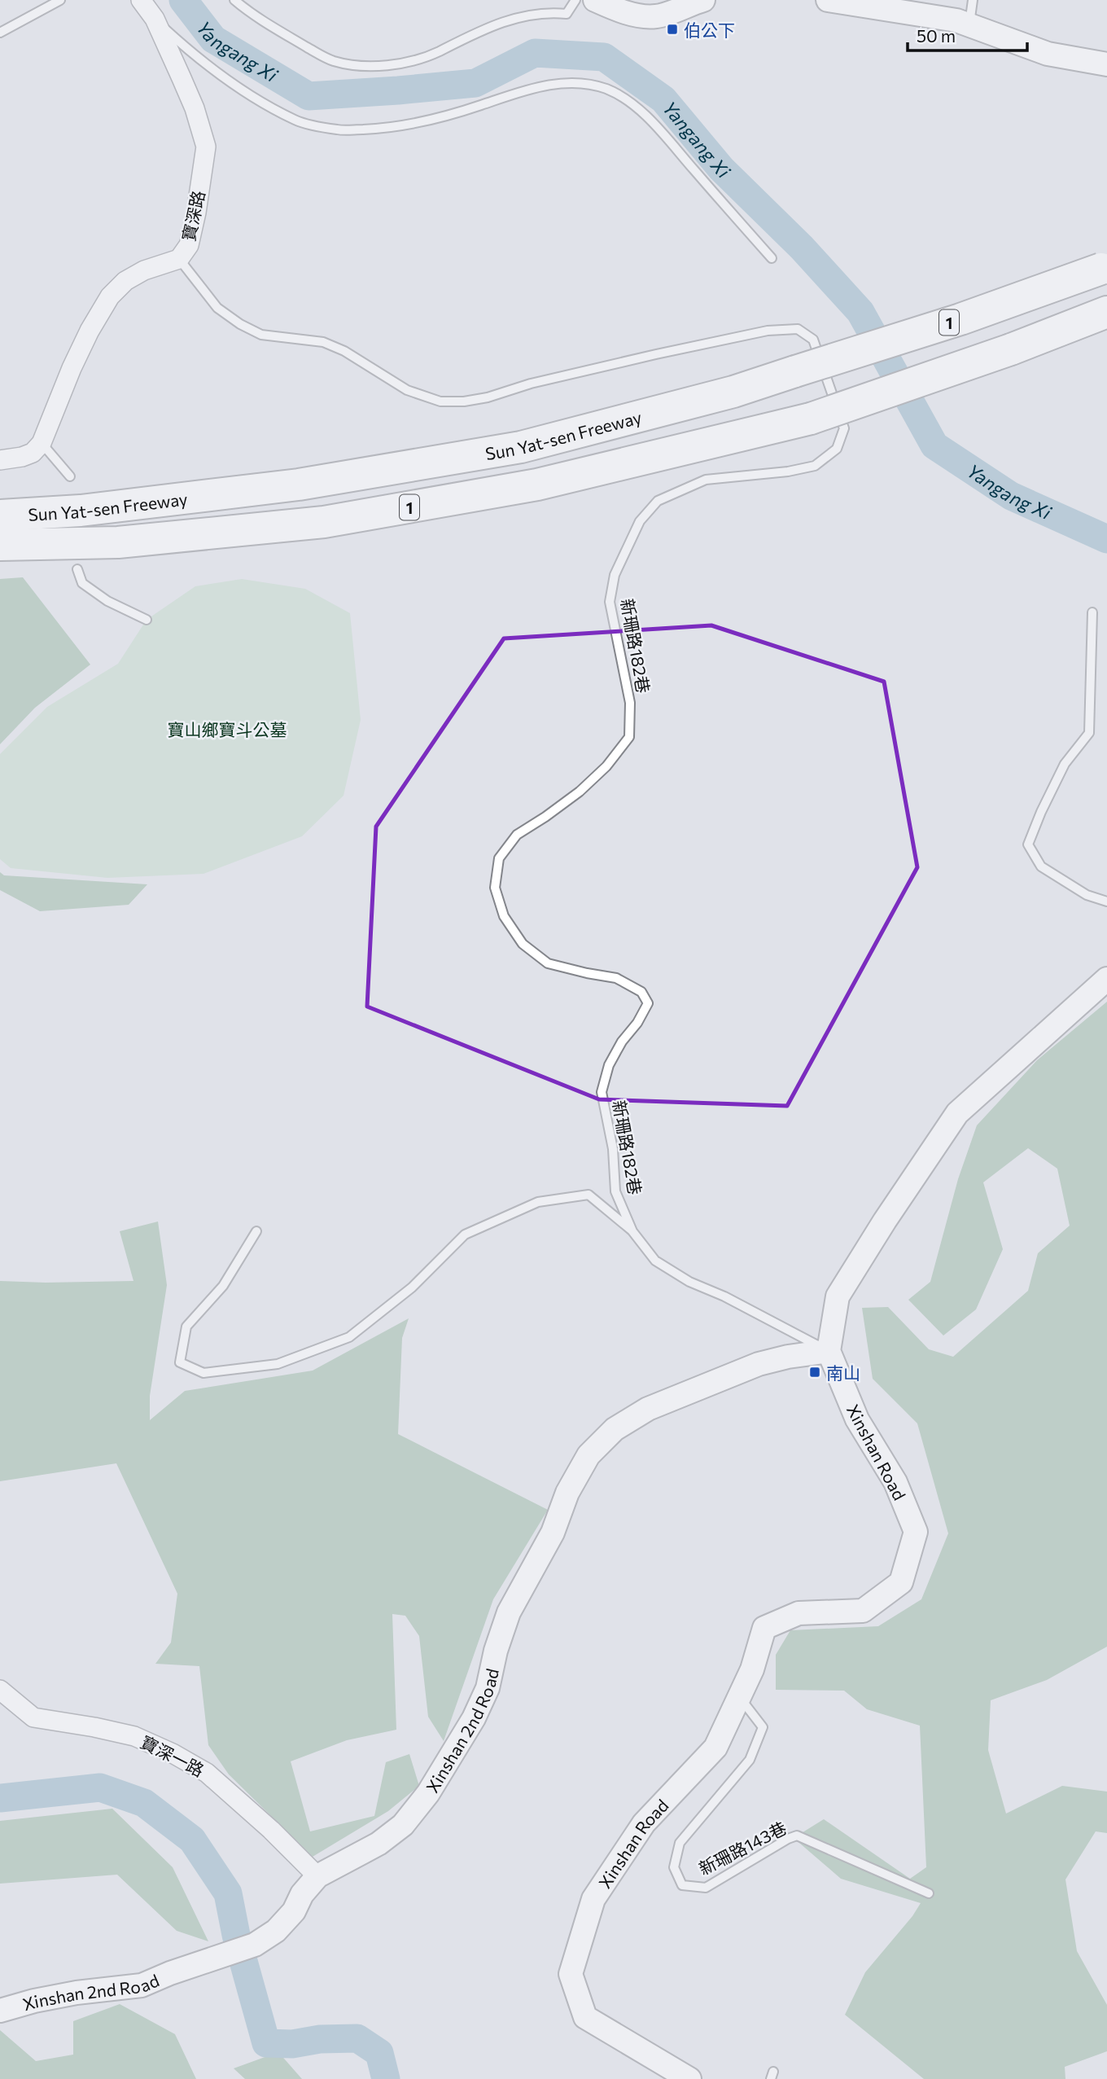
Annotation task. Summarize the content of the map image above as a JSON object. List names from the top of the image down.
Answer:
{
  "streets": {
    "highway": ["1", "Sun Yat-sen Freeway"],
    "street": [
      "寶深路",
      "Xinshan Road",
      "Xinshan 2nd Road",
      "寶深一路"
    ],
    "lane": ["新珊路182巷", "新珊路143巷"]
  },
  "crossings": [
    ["寶深路", "新珊路182巷"],
    ["新珊路182巷", "Xinshan Road"],
    ["新珊路182巷", "Xinshan 2nd Road"],
    ["Xinshan Road", "Xinshan 2nd Road"],
    ["Xinshan Road", "新珊路143巷"],
    ["Xinshan 2nd Road", "寶深一路"]
  ],
  "water": ["Yangang Xi"],
  "parks": ["寶山鄉寶斗公墓"],
  "places": {
    "transit": ["伯公下", "南山"]
  },
  "scale_bar": "50 m"
}
